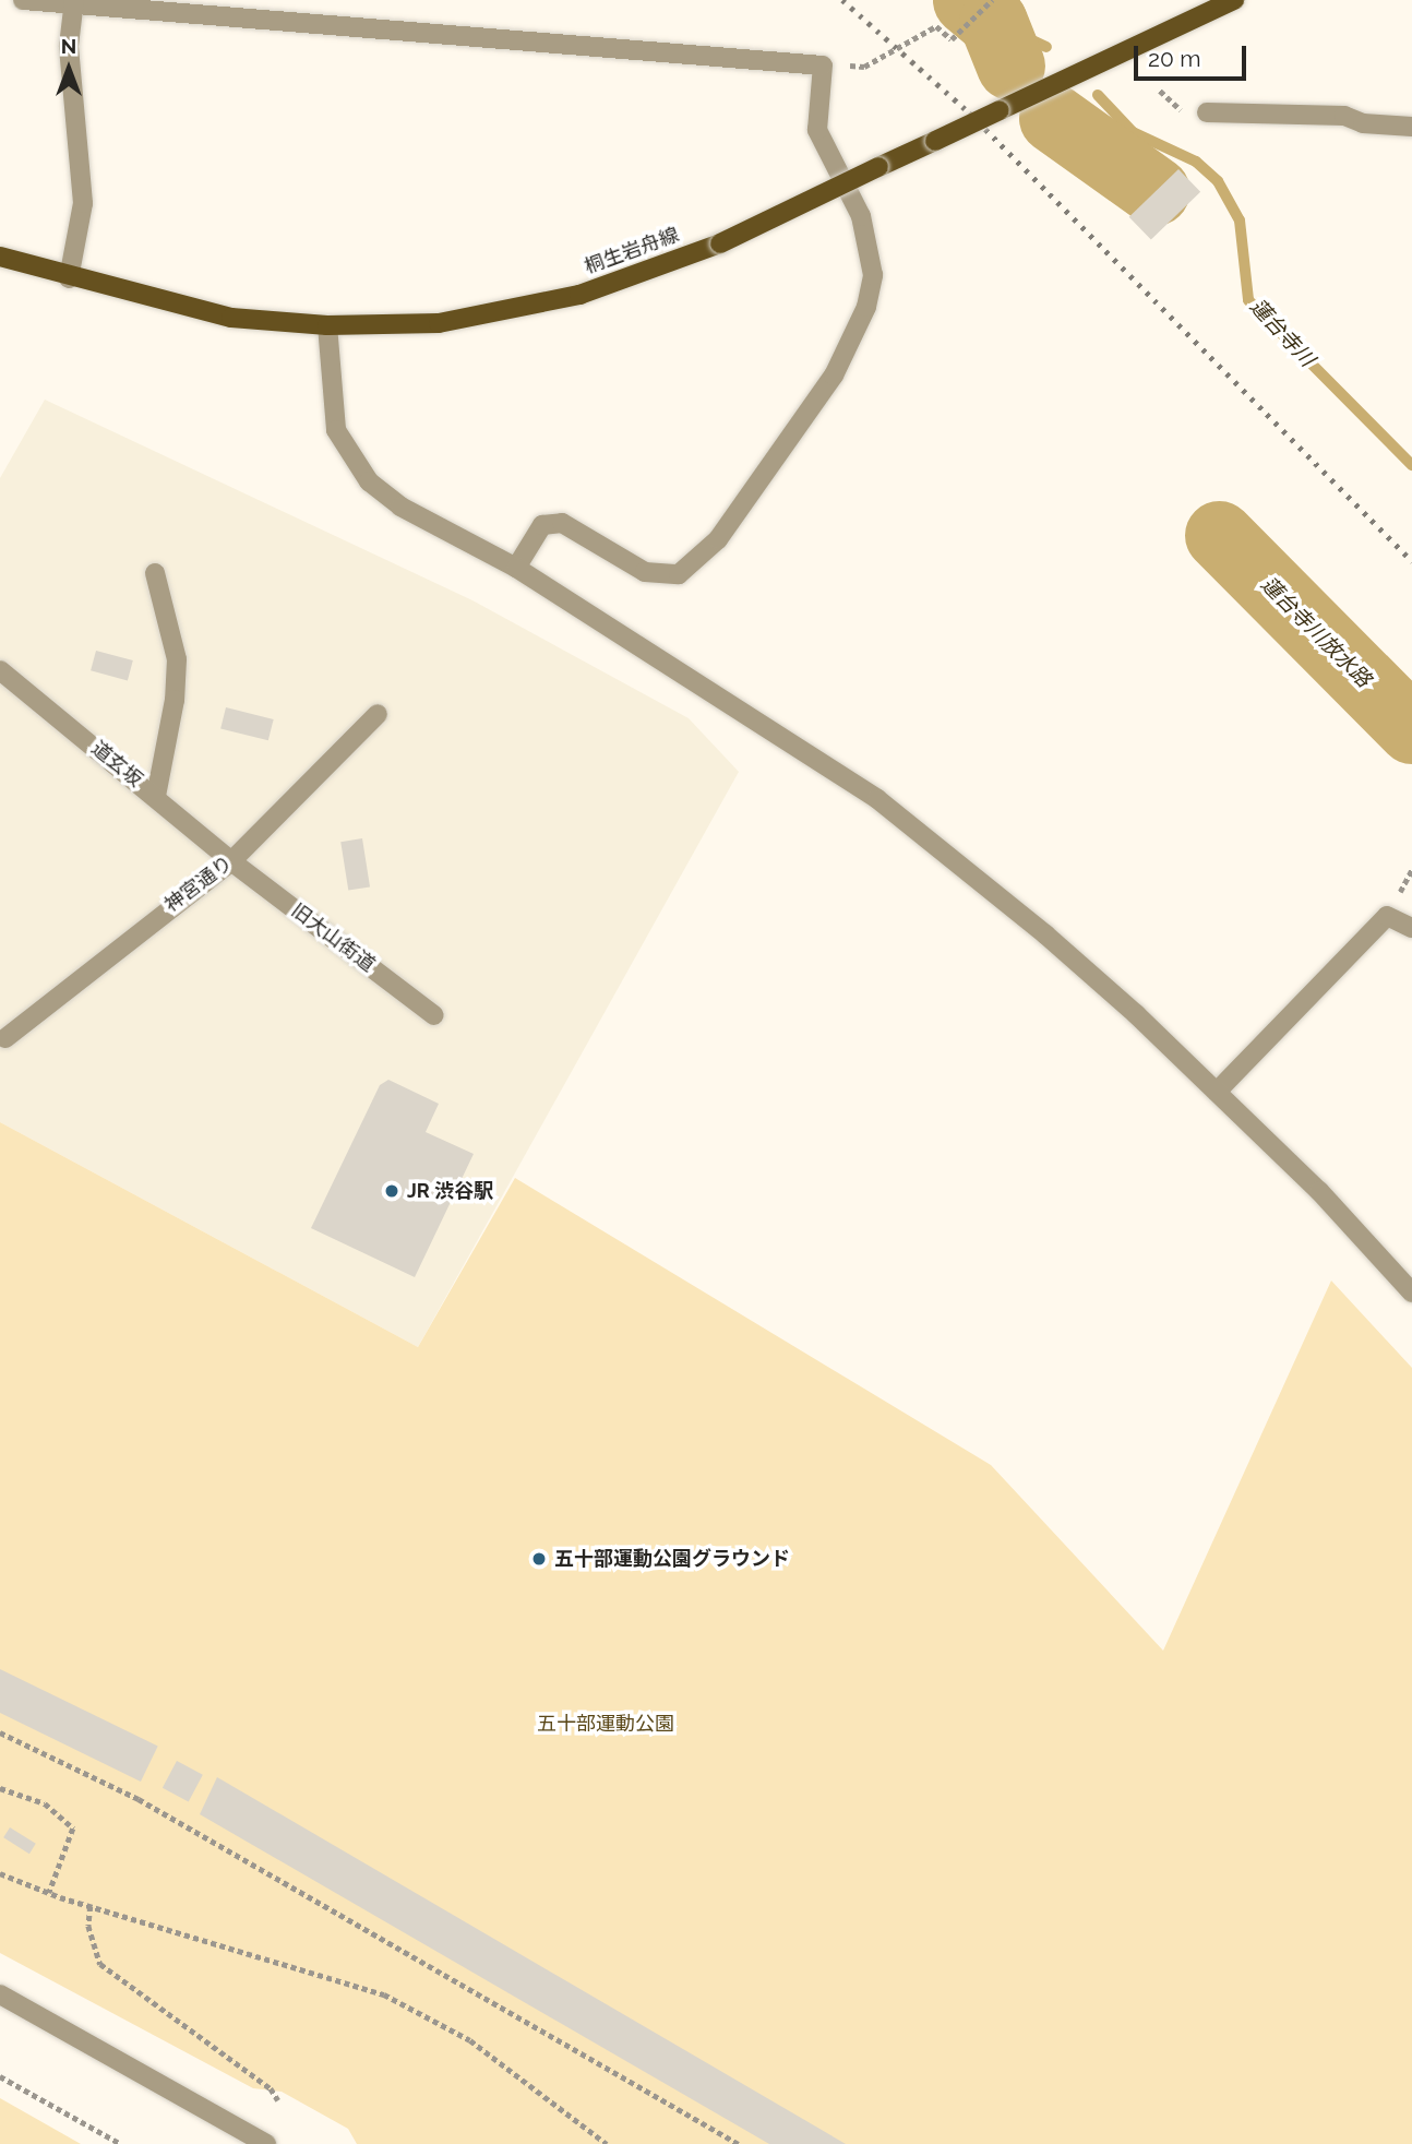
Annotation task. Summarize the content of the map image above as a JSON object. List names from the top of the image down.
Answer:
{
  "streets": {
    "main road": ["桐生岩舟線"],
    "street": ["道玄坂", "神宮通り", "旧大山街道"]
  },
  "crossings": [
    ["道玄坂", "神宮通り"],
    ["道玄坂", "旧大山街道"],
    ["神宮通り", "旧大山街道"]
  ],
  "water": ["蓮台寺川", "蓮台寺川放水路"],
  "parks": ["五十部運動公園"],
  "places": ["JR 渋谷駅", "五十部運動公園グラウンド"],
  "scale_bar": "20 m",
  "north": "top"
}
